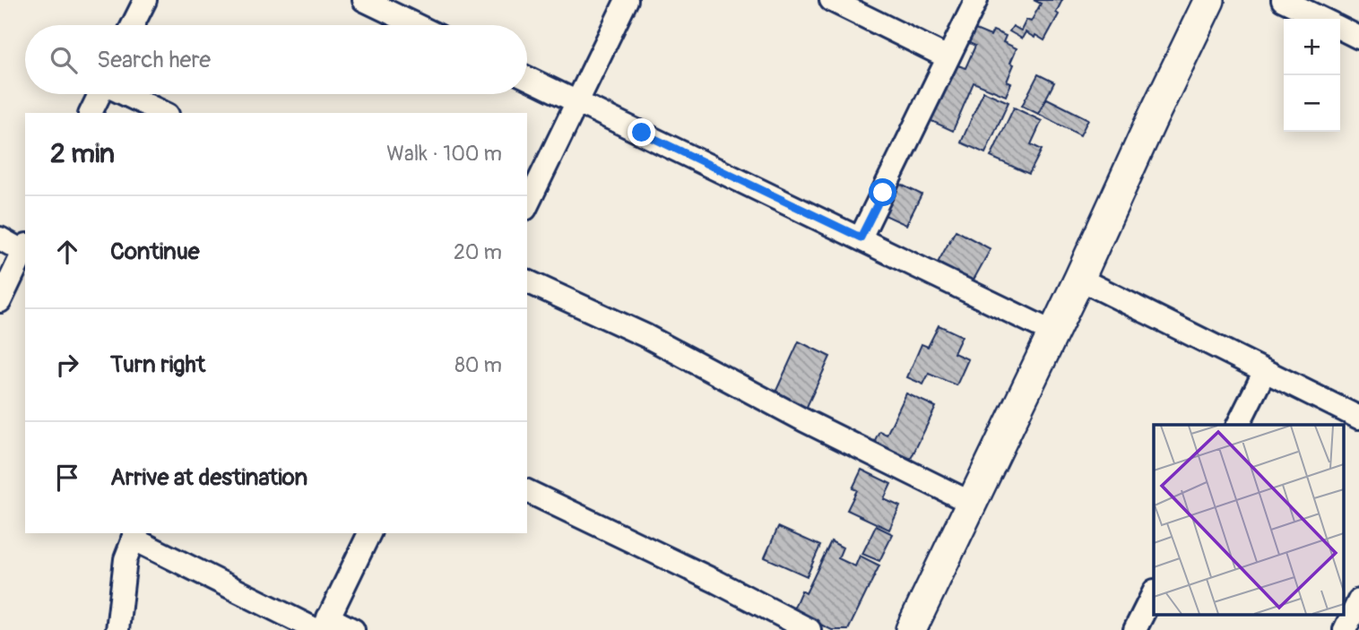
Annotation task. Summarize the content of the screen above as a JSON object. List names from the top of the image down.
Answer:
{
  "page": {
    "map_buttons": ["+", "−"],
    "search": "Search here",
    "heading": ["2 min", "Walk · 100 m"],
    "list": [
      ["Continue", "20 m"],
      ["Turn right", "80 m"],
      "Arrive at destination"
    ]
  }
}
